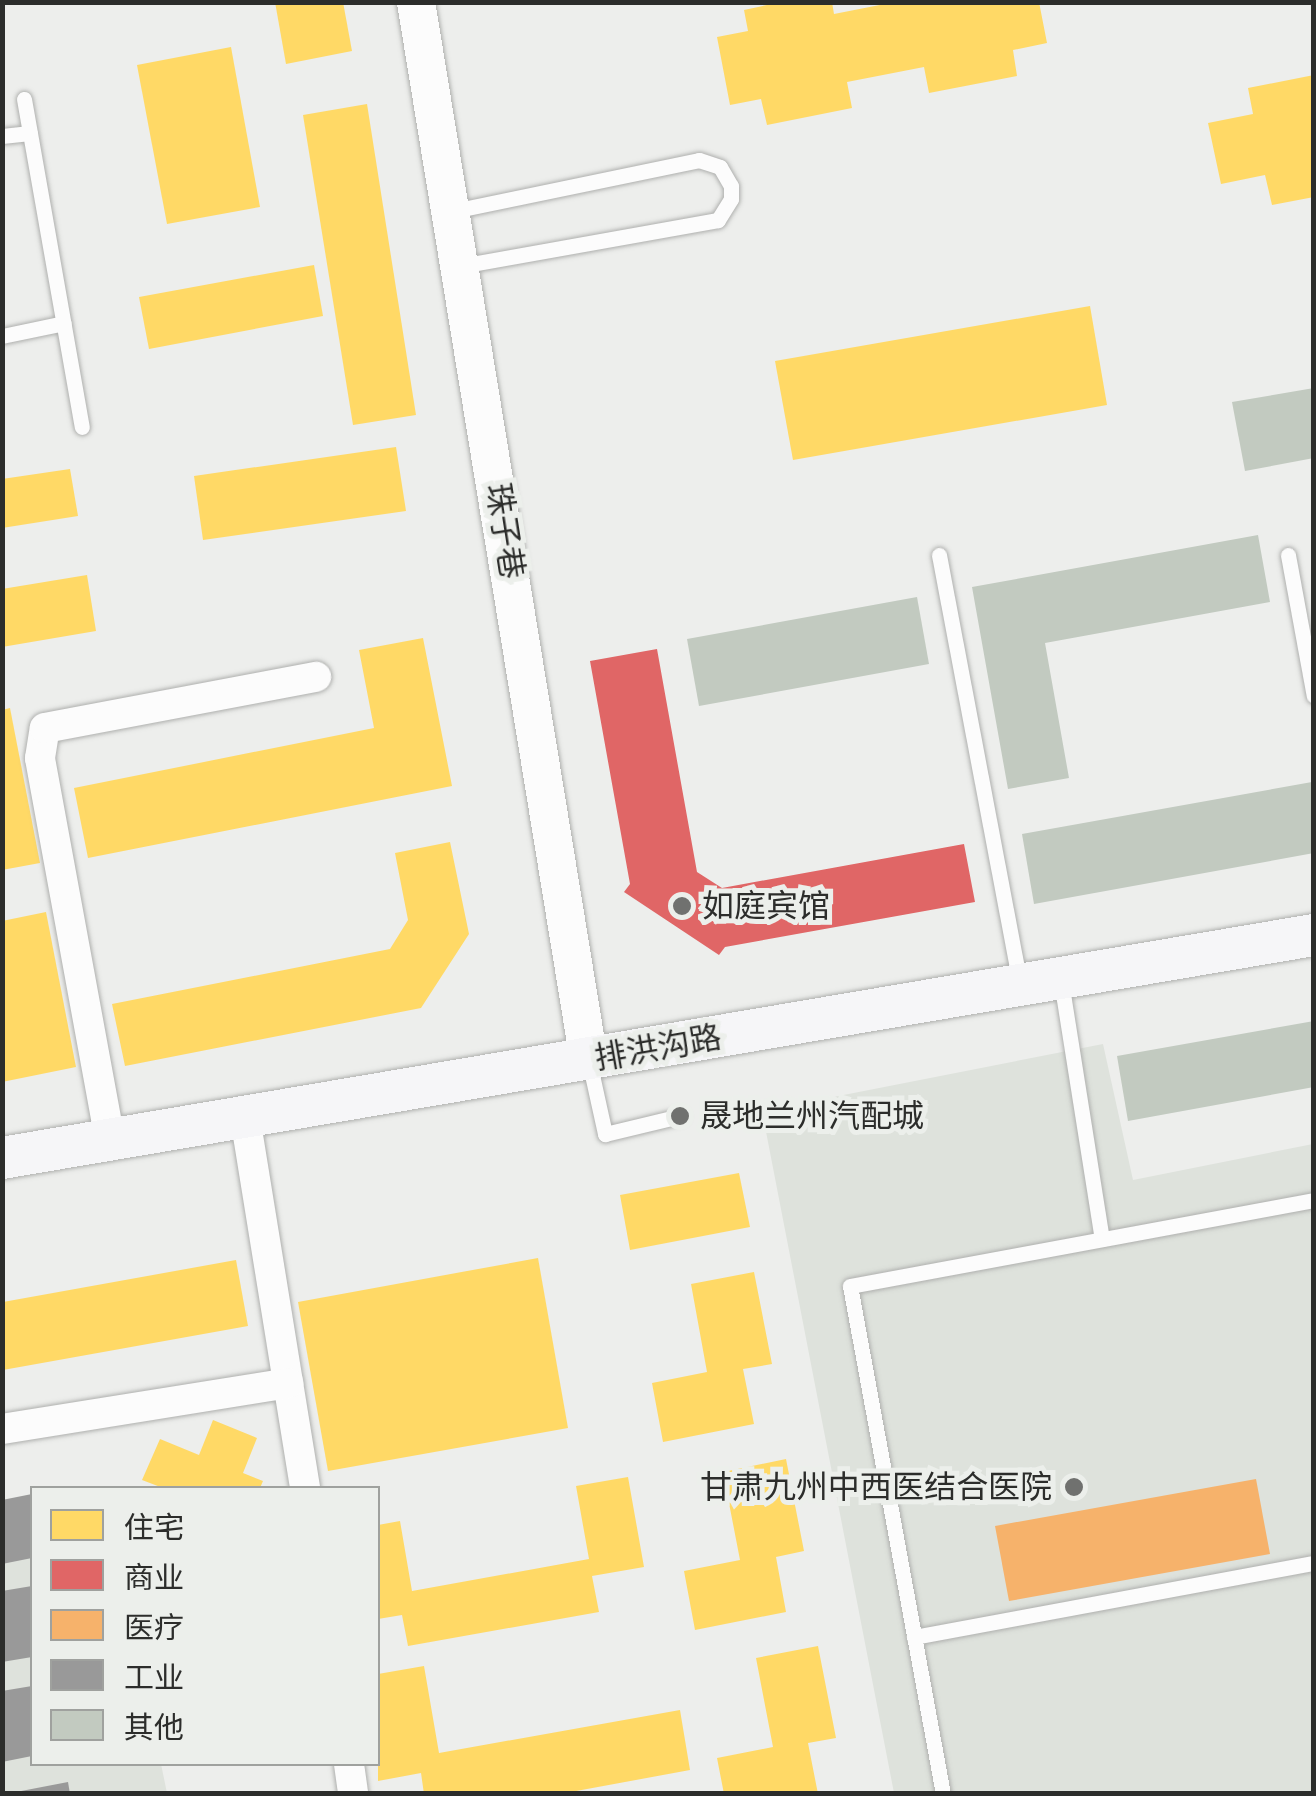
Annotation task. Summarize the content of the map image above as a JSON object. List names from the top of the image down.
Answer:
{
  "streets": {
    "main road": ["排洪沟路"],
    "street": ["珠子巷"]
  },
  "crossings": [
    ["珠子巷", "排洪沟路"]
  ],
  "places": ["如庭宾馆", "晟地兰州汽配城", "甘肃九州中西医结合医院"],
  "legend": [
    "住宅",
    "商业",
    "医疗",
    "工业",
    "其他"
  ]
}
